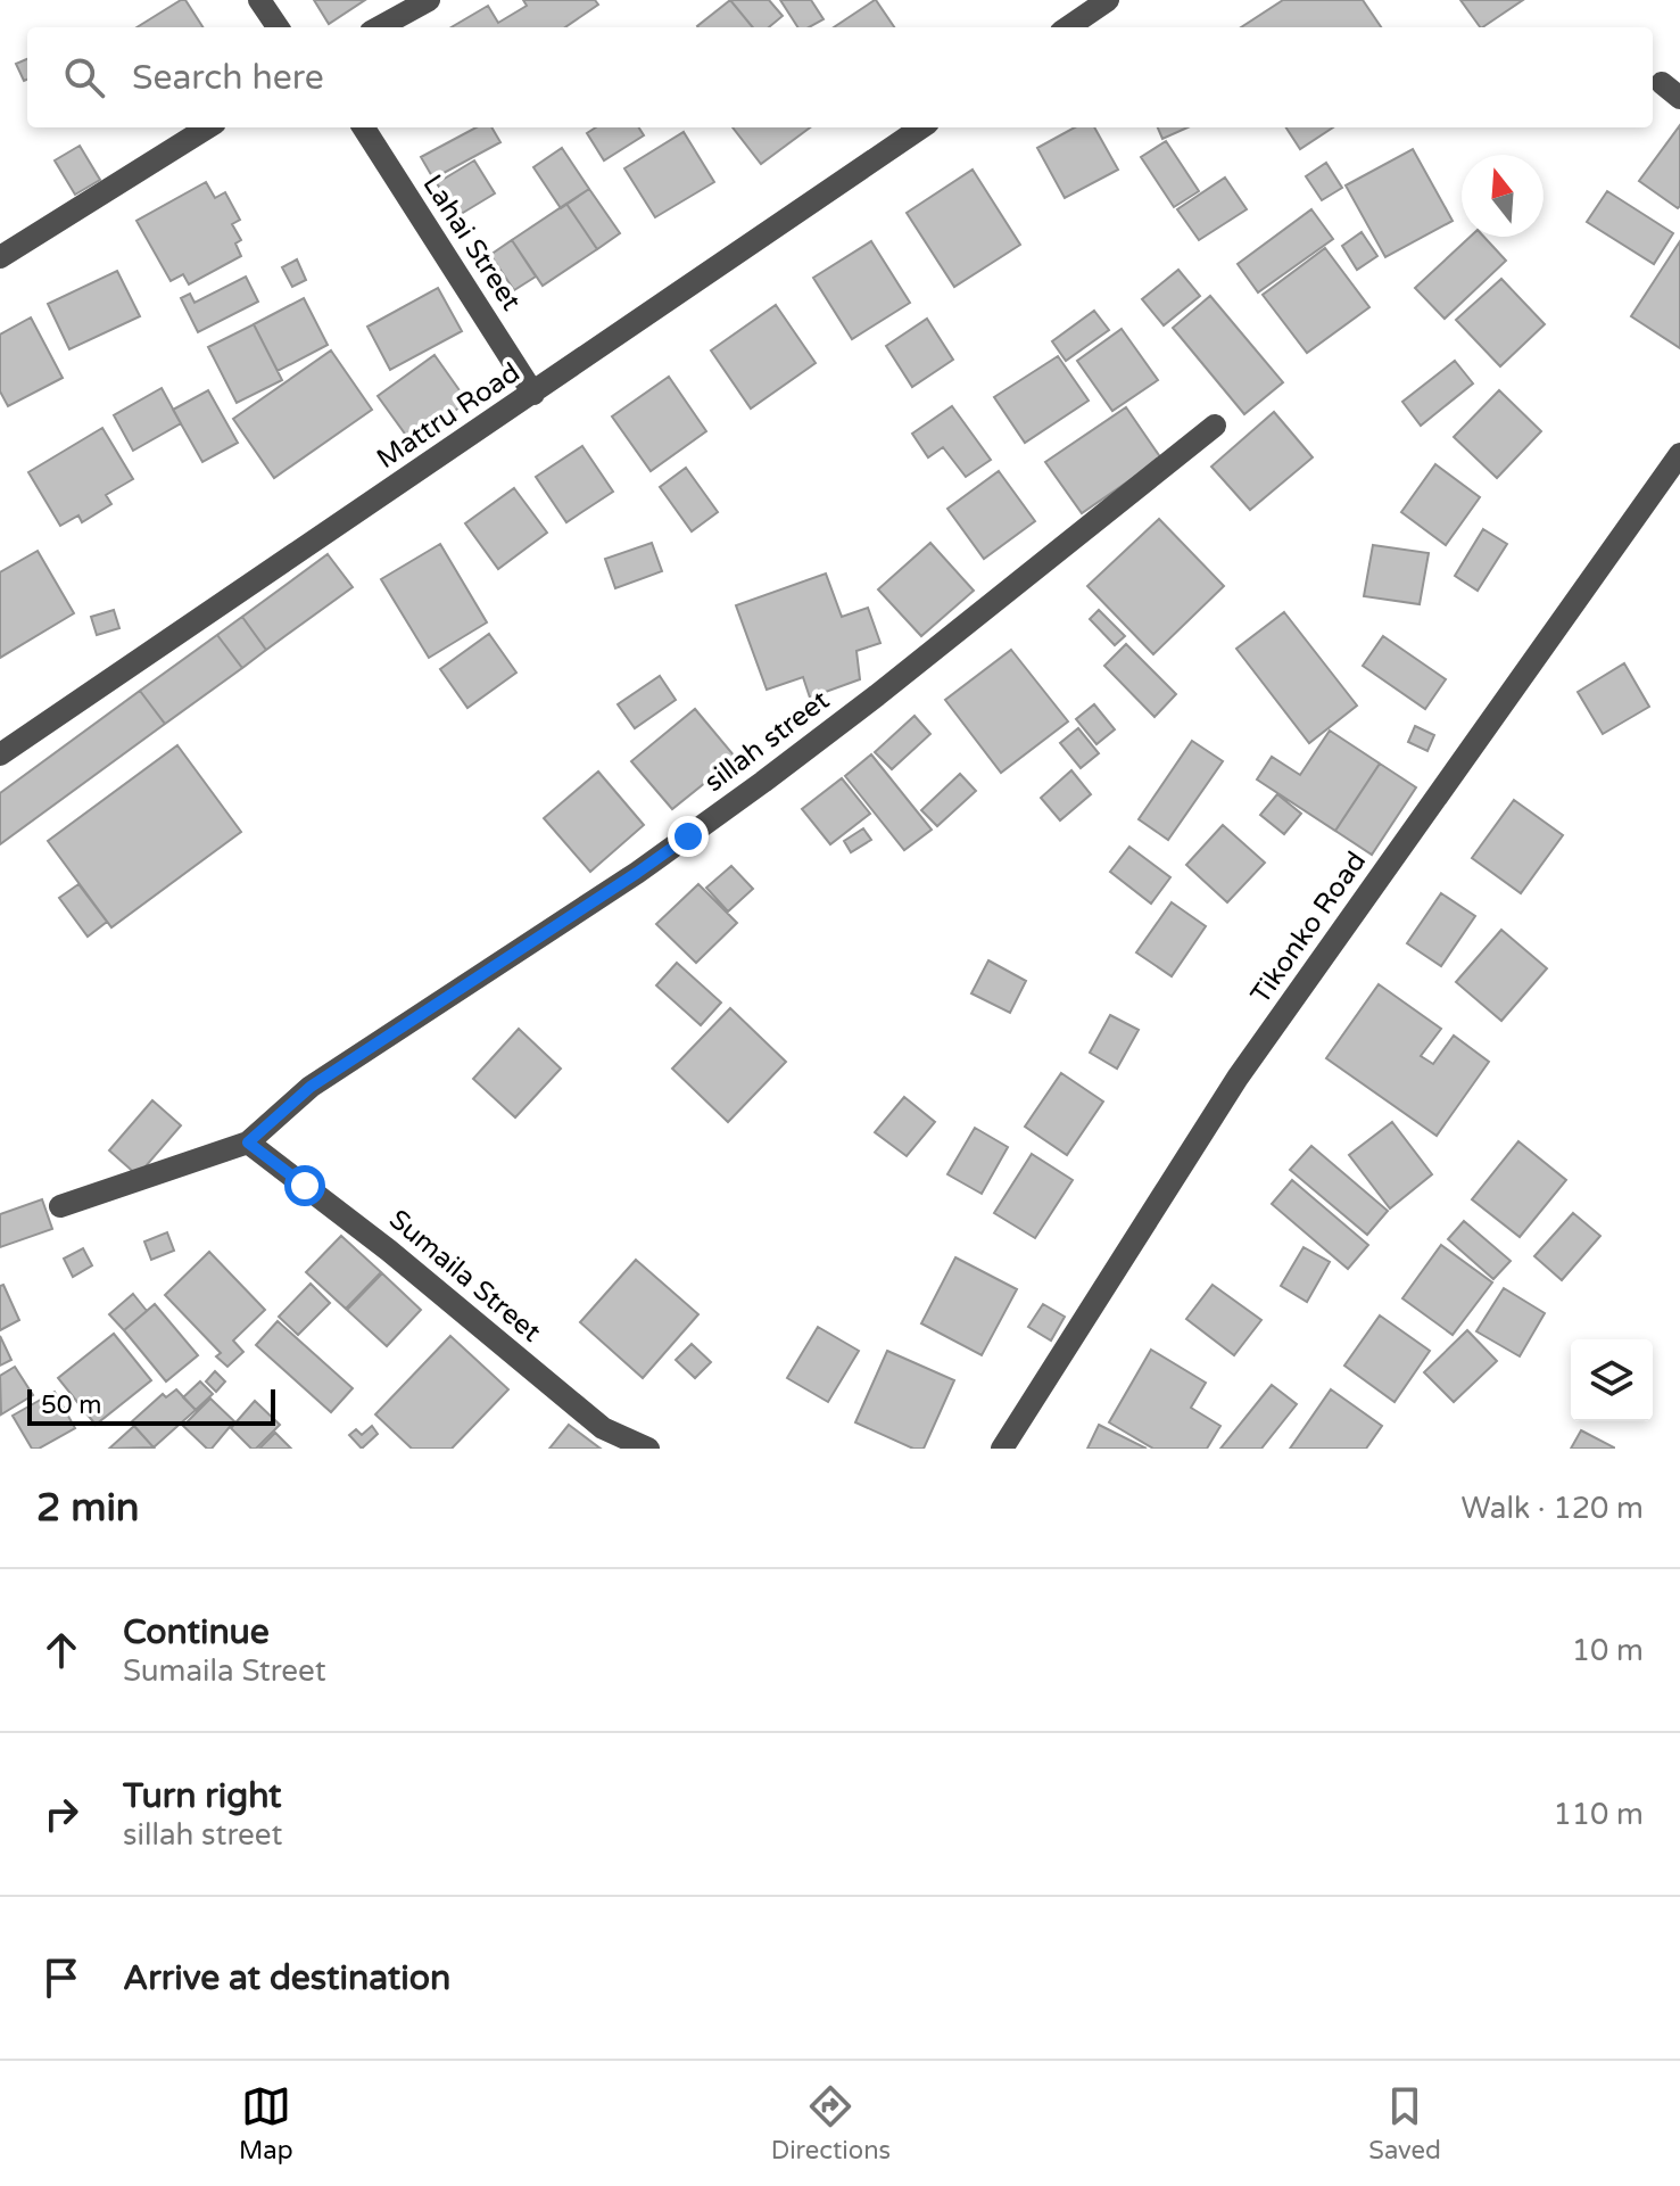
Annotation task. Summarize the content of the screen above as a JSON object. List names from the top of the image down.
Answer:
{
  "streets": {
    "street": [
      "Lahai Street",
      "Mattru Road",
      "sillah street",
      "Tikonko Road",
      "Sumaila Street"
    ]
  },
  "crossings": [
    ["Lahai Street", "Mattru Road"],
    ["sillah street", "Sumaila Street"]
  ],
  "scale_bar": "50 m",
  "north": "top",
  "page": {
    "search": "Search here",
    "scale": "50 m",
    "heading": ["2 min", "Walk · 120 m"],
    "list": [
      ["Continue", "Sumaila Street", "10 m"],
      ["Turn right", "sillah street", "110 m"],
      "Arrive at destination"
    ],
    "nav": ["Map", "Directions", "Saved"]
  }
}
